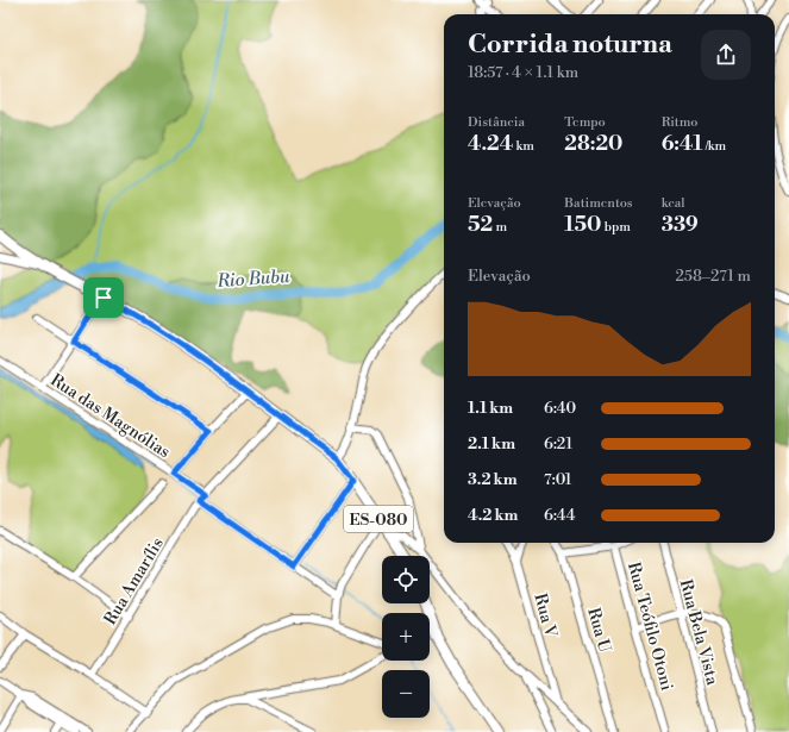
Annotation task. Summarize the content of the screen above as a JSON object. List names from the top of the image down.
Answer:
{
  "streets": {
    "main road": ["ES-080"],
    "street": [
      "Rua das Magnólias",
      "Rua Amarílis",
      "Rua V",
      "Rua Teófilo Otoni",
      "Rua U",
      "Rua Bela Vista"
    ]
  },
  "crossings": [
    ["Rua das Magnólias", "Rua Amarílis"],
    ["ES-080", "Rua Amarílis"]
  ],
  "water": ["Rio Bubu"],
  "page": {
    "heading": ["Corrida noturna", "18:57 · 4 × 1.1 km"],
    "stats": [
      ["Distância", "4.24 km"],
      ["Tempo", "28:20"],
      ["Ritmo", "6:41 /km"],
      ["Elevação", "52 m"],
      ["Batimentos", "150 bpm"],
      ["kcal", "339"]
    ],
    "chart": ["Elevação", "258–271 m"],
    "list": [
      {
        "name": "1.1 km",
        "note": "6:40"
      },
      {
        "name": "2.1 km",
        "note": "6:21"
      },
      {
        "name": "3.2 km",
        "note": "7:01"
      },
      {
        "name": "4.2 km",
        "note": "6:44"
      }
    ],
    "map_buttons": ["+", "−"]
  }
}
